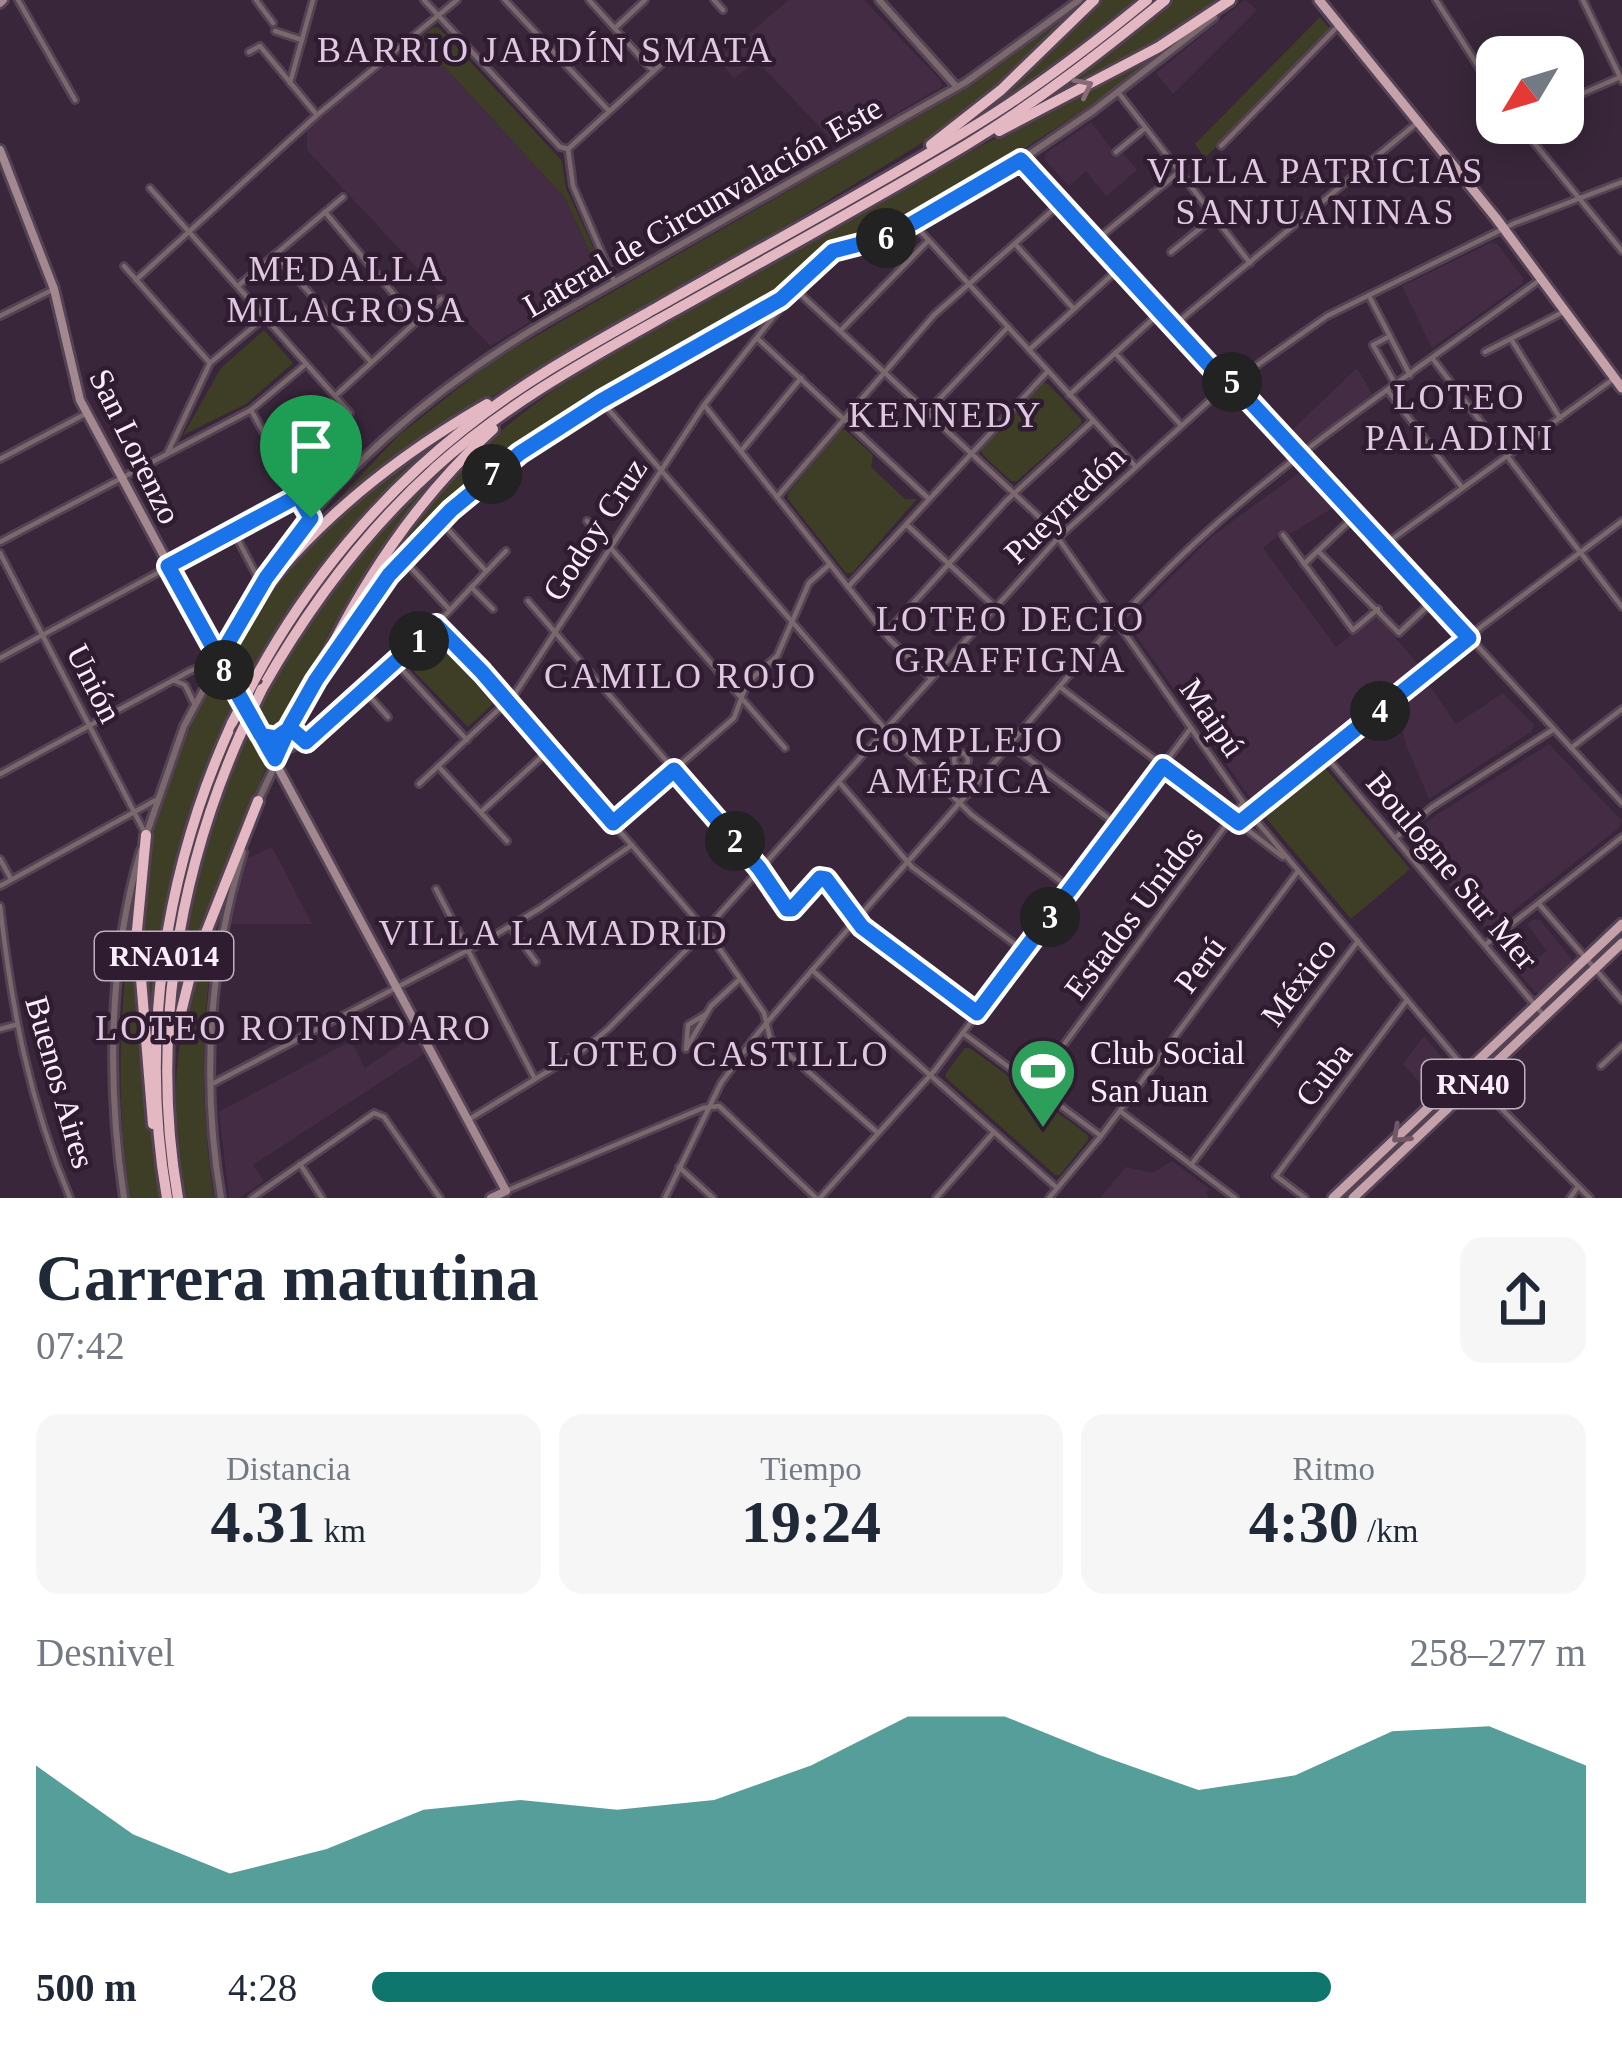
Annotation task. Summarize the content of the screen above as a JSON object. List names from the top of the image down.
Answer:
{
  "streets": {
    "highway": ["RNA014"],
    "main road": ["San Lorenzo", "RN40"],
    "street": [
      "Lateral de Circunvalación Este",
      "Pueyrredón",
      "Godoy Cruz",
      "Unión",
      "Maipú",
      "Boulogne Sur Mer",
      "Estados Unidos",
      "Perú",
      "México",
      "Cuba",
      "Buenos Aires"
    ]
  },
  "crossings": [
    ["Lateral de Circunvalación Este", "San Lorenzo"],
    ["Lateral de Circunvalación Este", "Unión"],
    ["San Lorenzo", "Pueyrredón"],
    ["Pueyrredón", "Maipú"],
    ["Godoy Cruz", "Maipú"],
    ["Maipú", "Estados Unidos"],
    ["Maipú", "Perú"],
    ["Maipú", "México"],
    ["Maipú", "Cuba"],
    ["Maipú", "RN40"],
    ["Boulogne Sur Mer", "Estados Unidos"],
    ["Boulogne Sur Mer", "RN40"]
  ],
  "districts": [
    "BARRIO JARDÍN SMATA",
    "VILLA PATRICIAS SANJUANINAS",
    "MEDALLA MILAGROSA",
    "LOTEO PALADINI",
    "KENNEDY",
    "LOTEO DECIO GRAFFIGNA",
    "CAMILO ROJO",
    "COMPLEJO AMÉRICA",
    "VILLA LAMADRID",
    "LOTEO ROTONDARO",
    "LOTEO CASTILLO"
  ],
  "places": {
    "sports": ["Club Social San Juan"]
  },
  "north": "bottom left",
  "page": {
    "pins": [
      "6",
      "5",
      "7",
      "1",
      "8",
      "4",
      "2",
      "3"
    ],
    "heading": ["Carrera matutina", "07:42"],
    "stats": [
      ["Distancia", "4.31 km"],
      ["Tiempo", "19:24"],
      ["Ritmo", "4:30 /km"]
    ],
    "chart": ["Desnivel", "258–277 m"],
    "list": [
      {
        "name": "500 m",
        "note": "4:28"
      }
    ]
  }
}
